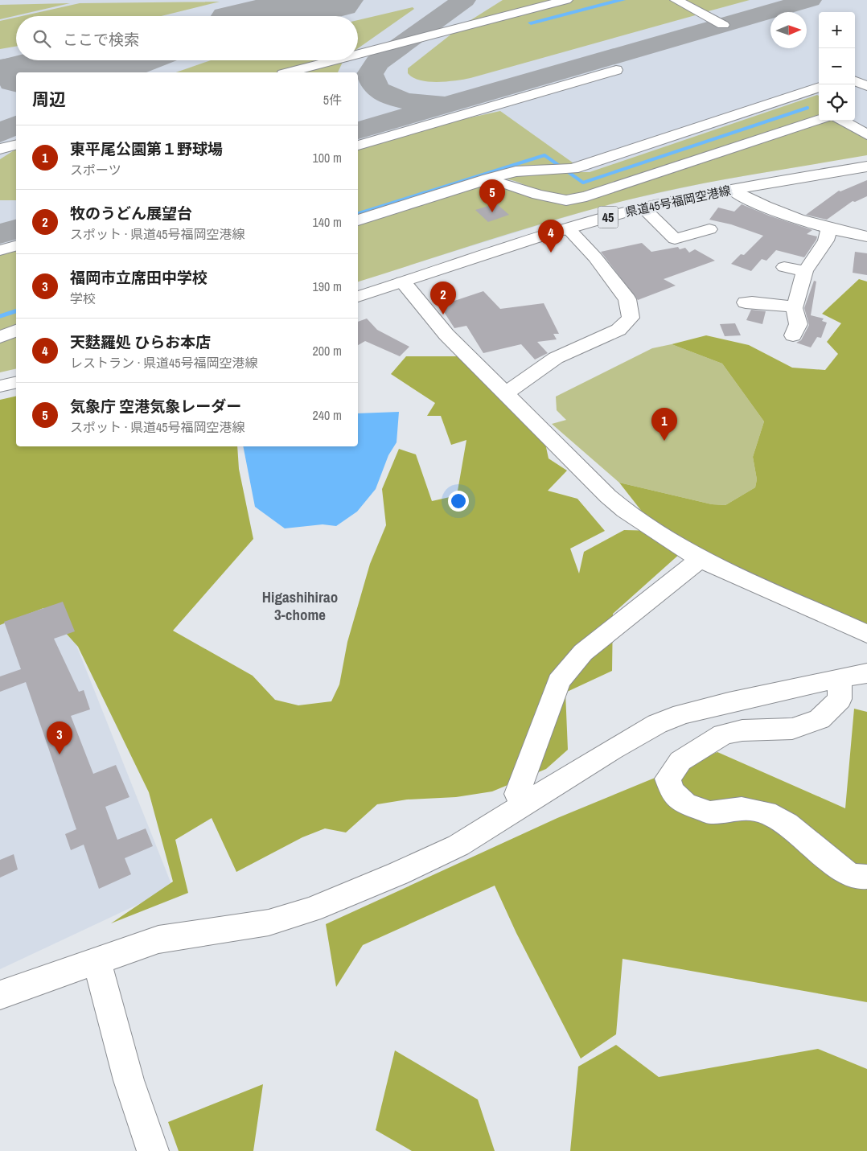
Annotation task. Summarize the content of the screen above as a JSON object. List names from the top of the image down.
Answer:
{
  "streets": {
    "street": ["県道45号福岡空港線", "45"]
  },
  "districts": ["Higashihirao 3-chome"],
  "north": "right",
  "page": {
    "map_buttons": ["+", "−"],
    "search": "ここで検索",
    "heading": ["周辺", "5件"],
    "list": [
      {
        "mark": "1",
        "name": "東平尾公園第１野球場",
        "note": "スポーツ",
        "value": "100 m"
      },
      {
        "mark": "2",
        "name": "牧のうどん展望台",
        "note": "スポット · 県道45号福岡空港線",
        "value": "140 m"
      },
      {
        "mark": "3",
        "name": "福岡市立席田中学校",
        "note": "学校",
        "value": "190 m"
      },
      {
        "mark": "4",
        "name": "天麩羅処 ひらお本店",
        "note": "レストラン · 県道45号福岡空港線",
        "value": "200 m"
      },
      {
        "mark": "5",
        "name": "気象庁 空港気象レーダー",
        "note": "スポット · 県道45号福岡空港線",
        "value": "240 m"
      }
    ],
    "pins": [
      "5",
      "4",
      "2",
      "1",
      "3"
    ]
  }
}
